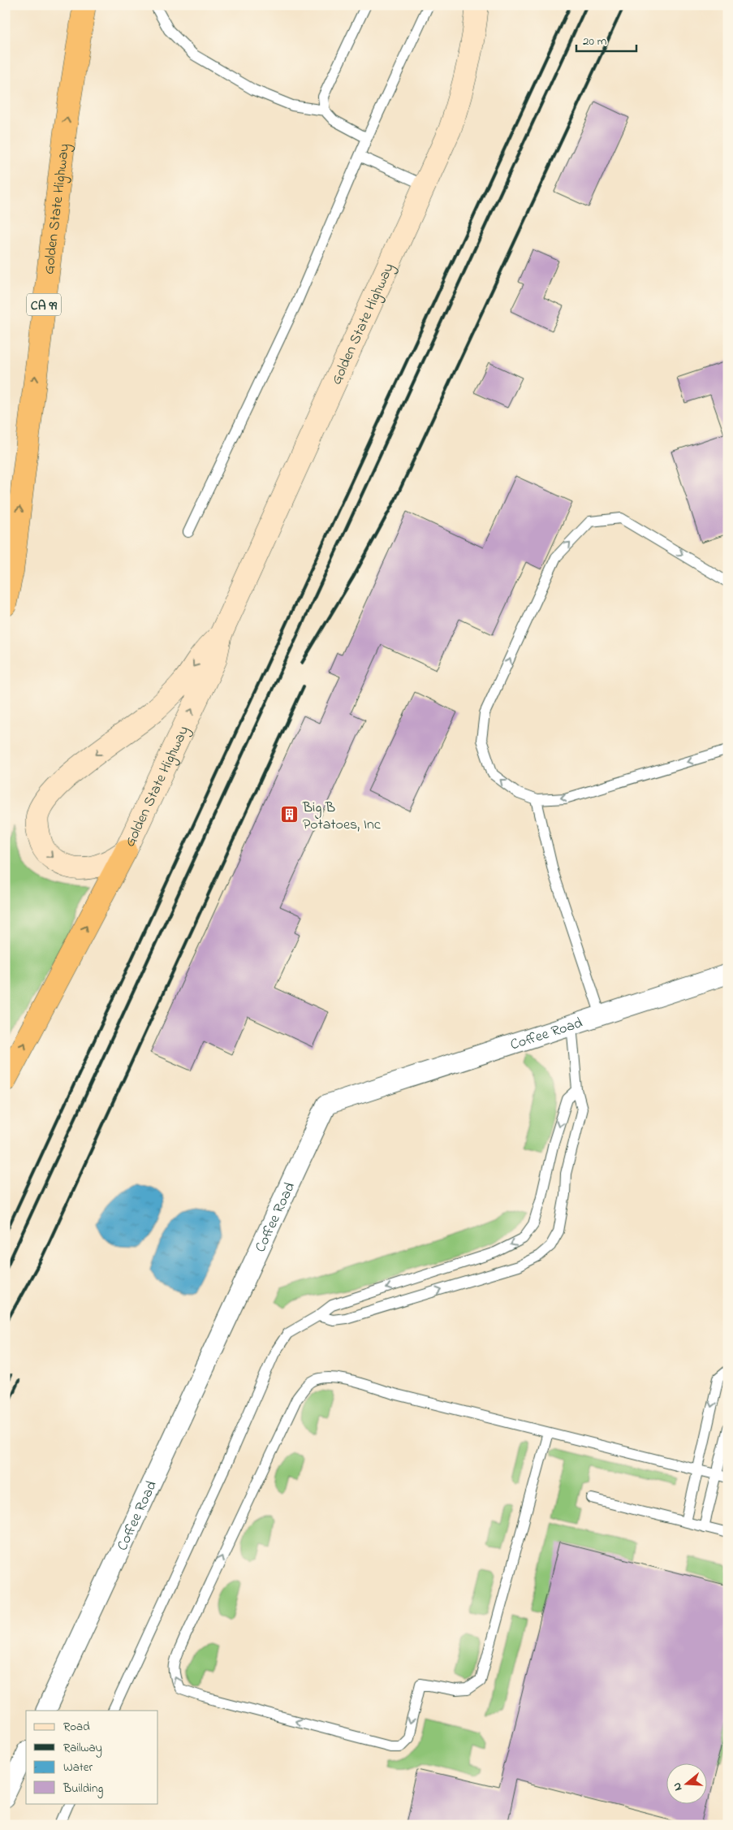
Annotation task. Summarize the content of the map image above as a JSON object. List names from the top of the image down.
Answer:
{
  "streets": {
    "highway": ["Golden State Highway", "CA 99"],
    "street": ["Coffee Road"]
  },
  "places": {
    "building": ["Big B Potatoes, Inc"]
  },
  "legend": [
    "Road",
    "Railway",
    "Water",
    "Building"
  ],
  "scale_bar": "20 m",
  "north": "left"
}
